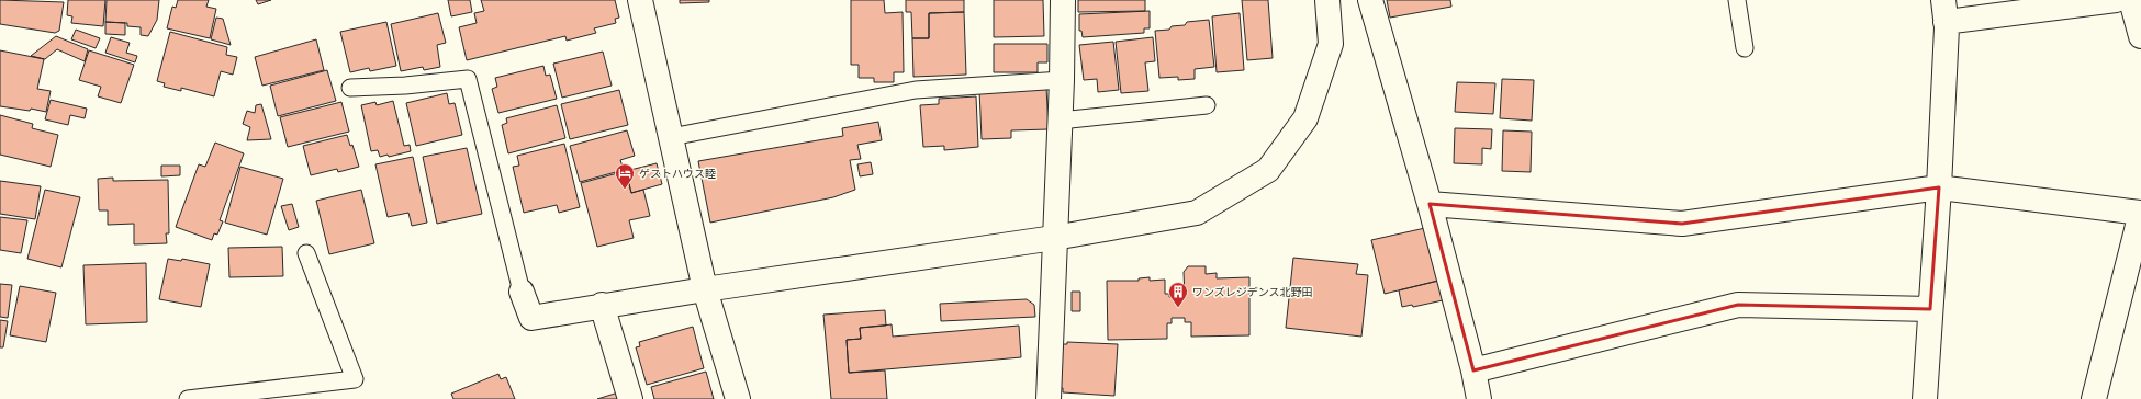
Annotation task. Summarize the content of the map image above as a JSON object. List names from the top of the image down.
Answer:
{
  "places": {
    "hotel": ["ゲストハウス睦"],
    "building": ["ワンズレジデンス北野田"]
  }
}
